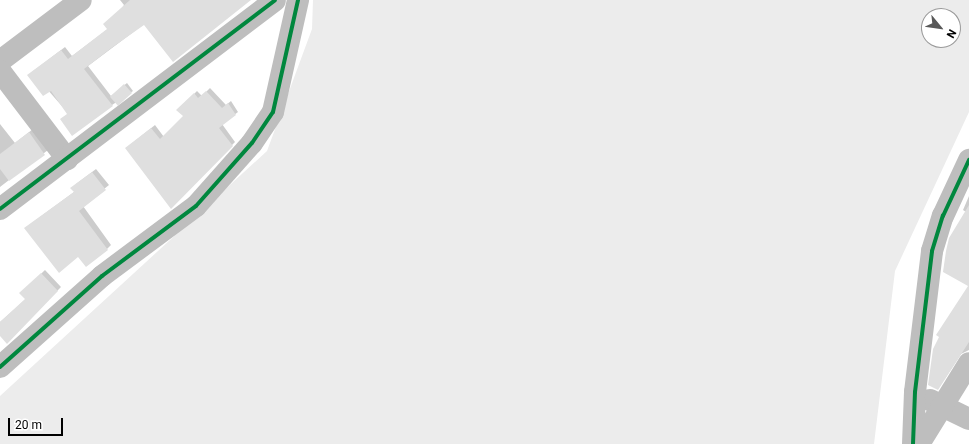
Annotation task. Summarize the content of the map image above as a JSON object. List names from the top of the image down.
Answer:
{
  "scale_bar": "20 m",
  "north": "bottom right"
}
